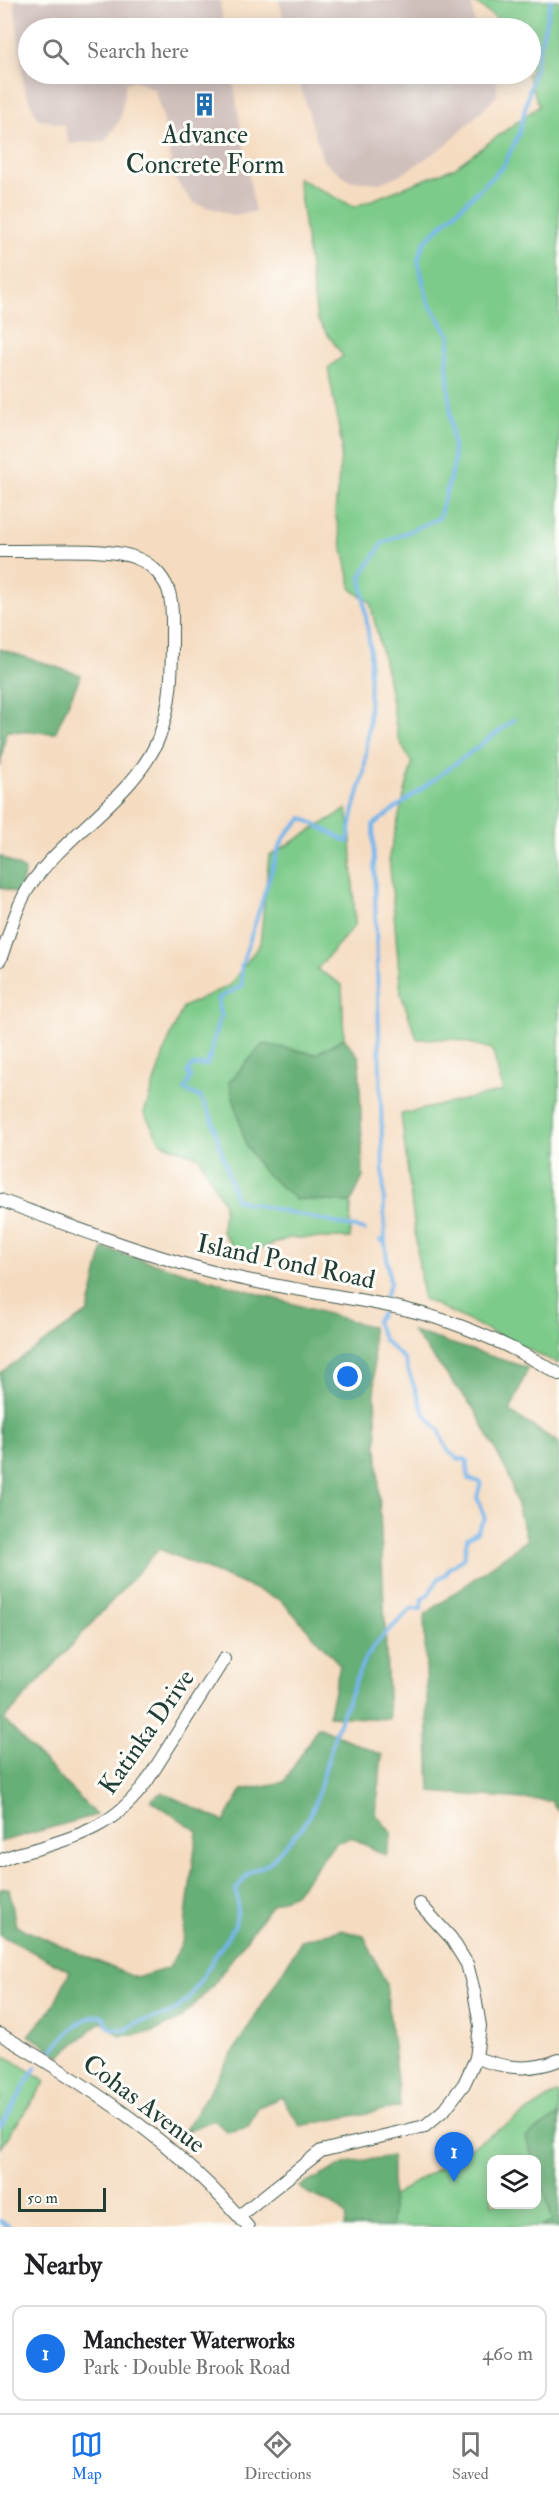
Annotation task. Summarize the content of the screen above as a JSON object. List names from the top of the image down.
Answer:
{
  "streets": {
    "street": ["Island Pond Road", "Katinka Drive", "Cohas Avenue"]
  },
  "places": {
    "building": ["Advance Concrete Form"]
  },
  "scale_bar": "50 m",
  "page": {
    "search": "Search here",
    "pins": "1",
    "scale": "50 m",
    "heading": "Nearby",
    "list": [
      {
        "mark": "1",
        "name": "Manchester Waterworks",
        "note": "Park · Double Brook Road",
        "value": "460 m"
      }
    ],
    "nav": ["Map", "Directions", "Saved"]
  }
}
